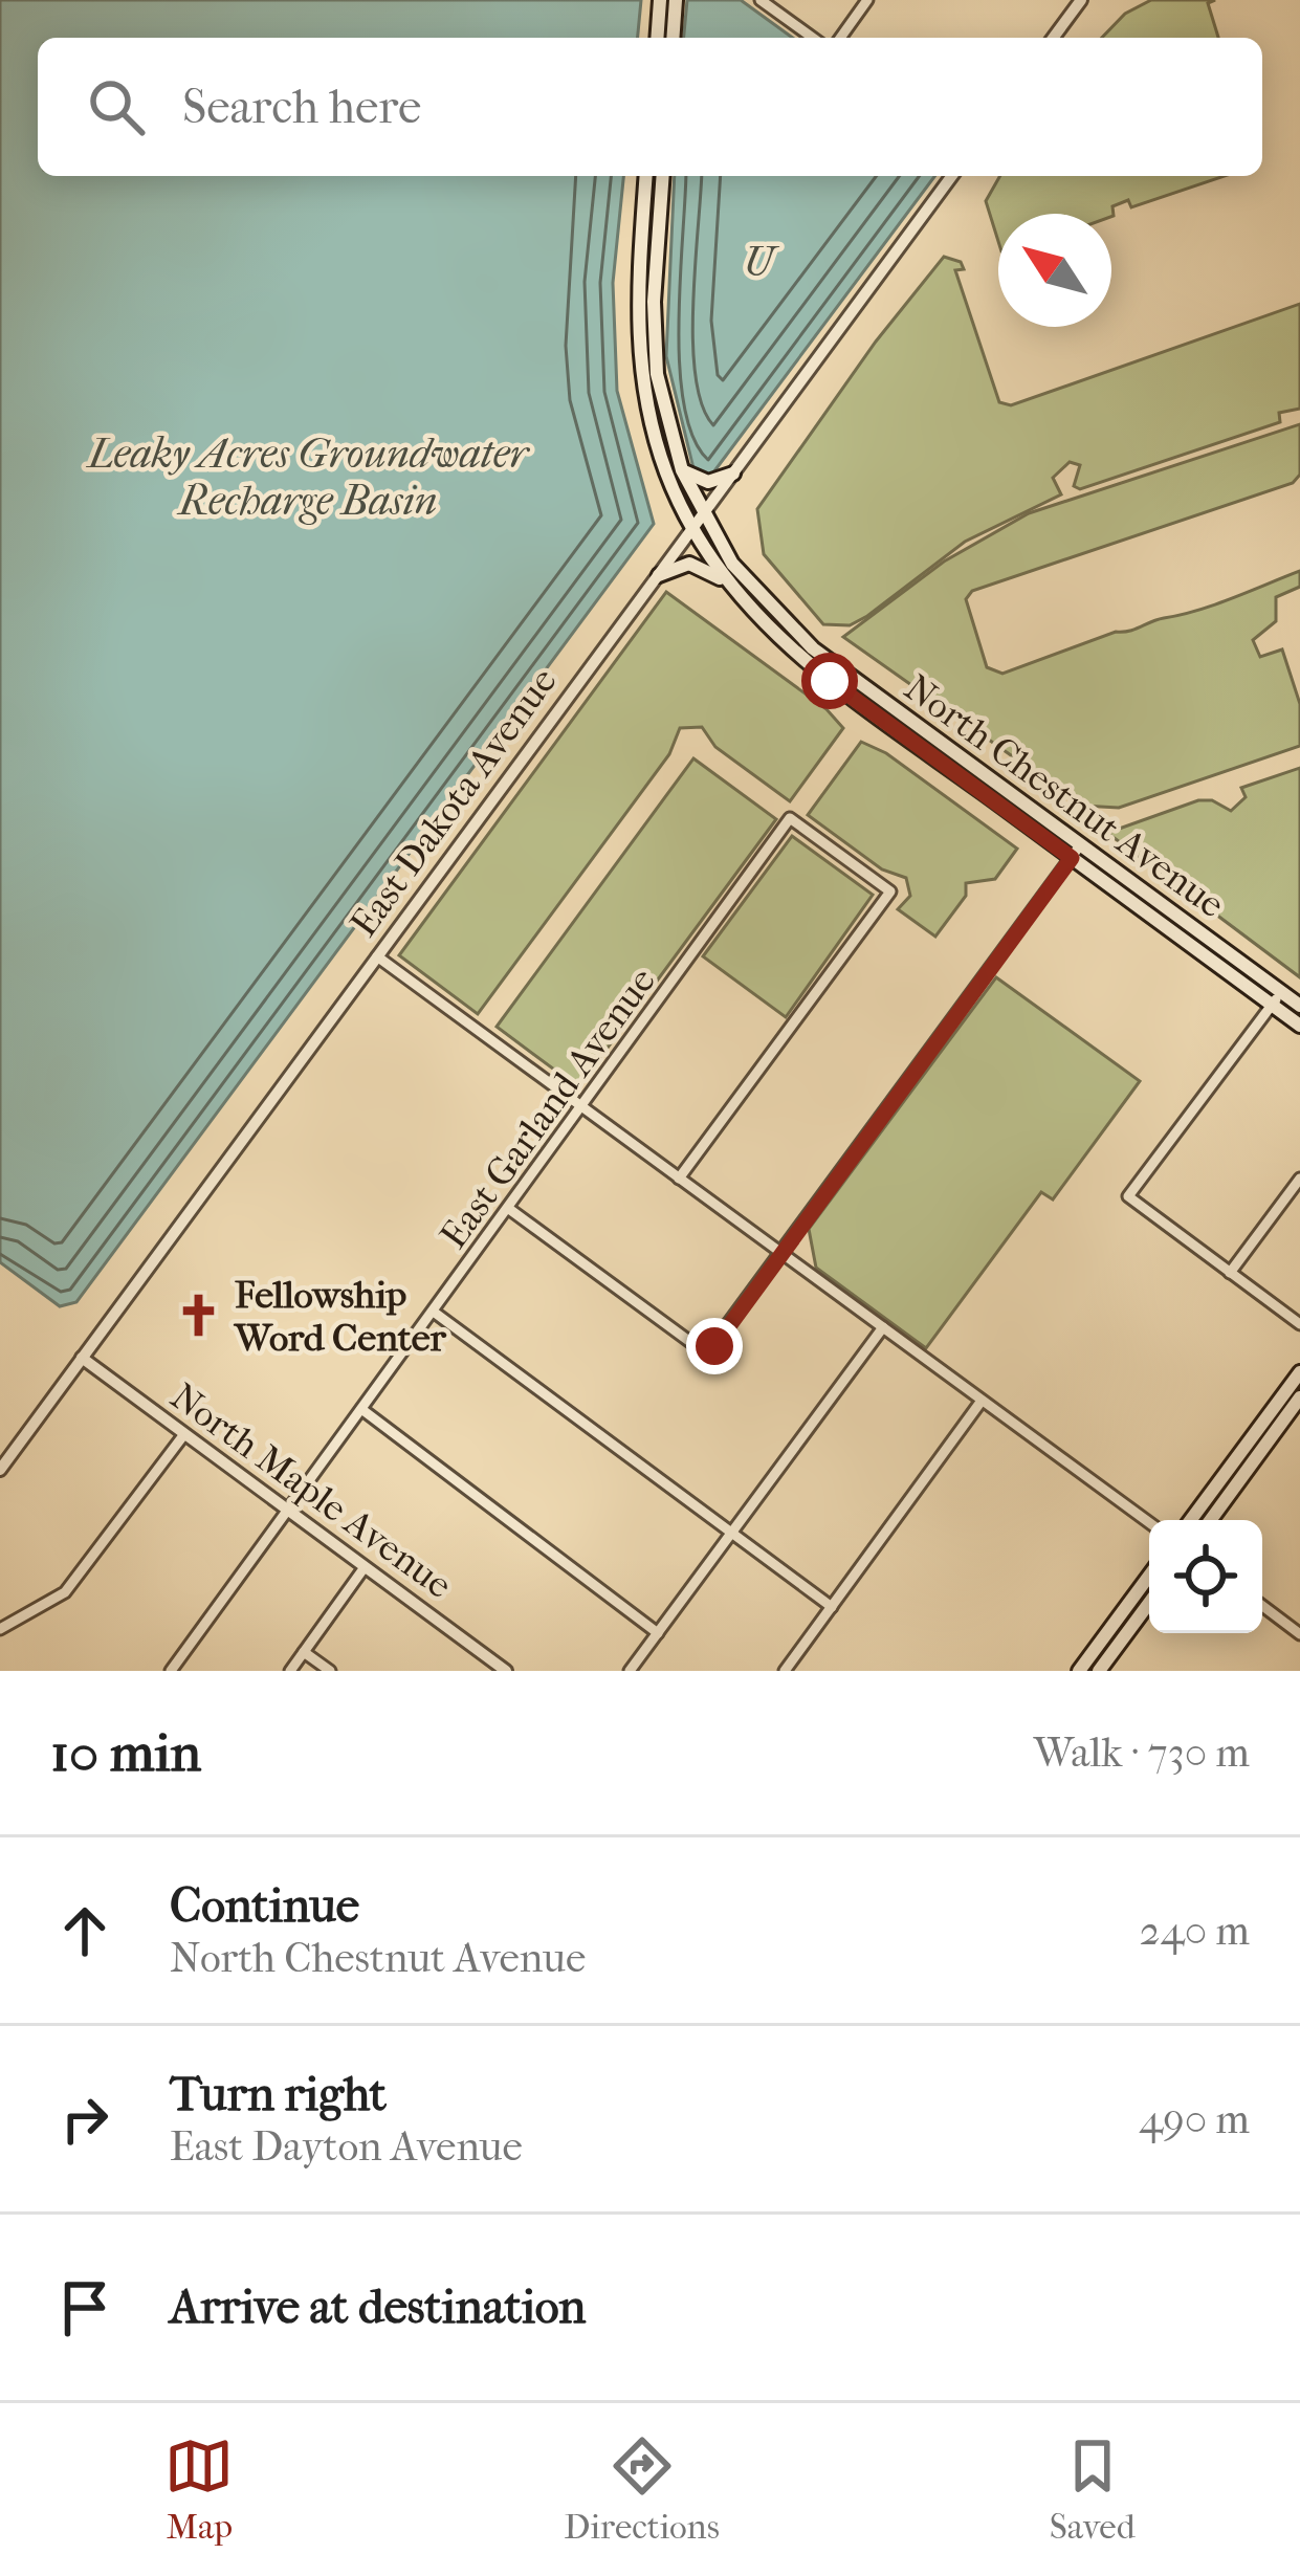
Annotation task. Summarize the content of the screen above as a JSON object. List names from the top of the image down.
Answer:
{
  "streets": {
    "main road": ["North Chestnut Avenue"],
    "street": ["East Dakota Avenue", "East Garland Avenue", "North Maple Avenue"]
  },
  "crossings": [
    ["North Chestnut Avenue", "East Dakota Avenue"],
    ["East Dakota Avenue", "North Maple Avenue"],
    ["East Garland Avenue", "North Maple Avenue"]
  ],
  "water": ["U", "Leaky Acres Groundwater Recharge Basin"],
  "places": {
    "church": ["Fellowship Word Center"]
  },
  "north": "top left",
  "page": {
    "search": "Search here",
    "heading": ["10 min", "Walk · 730 m"],
    "list": [
      ["Continue", "North Chestnut Avenue", "240 m"],
      ["Turn right", "East Dayton Avenue", "490 m"],
      "Arrive at destination"
    ],
    "nav": ["Map", "Directions", "Saved"]
  }
}
